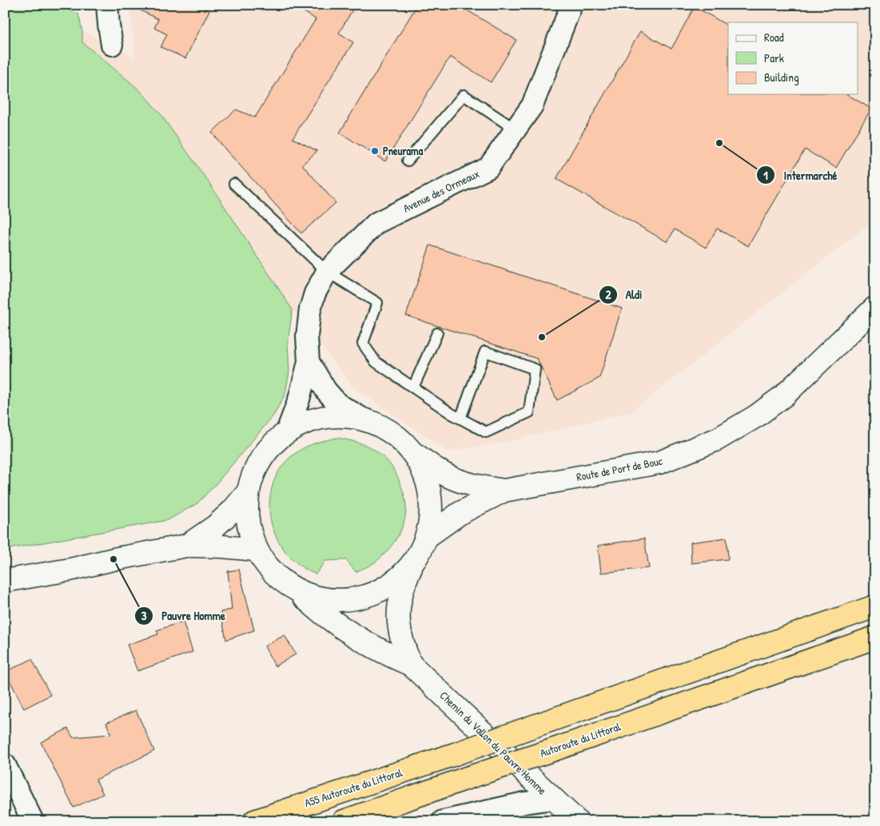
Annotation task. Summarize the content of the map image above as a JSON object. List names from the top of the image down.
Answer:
{
  "streets": {
    "highway": ["Autoroute du Littoral", "A55 Autoroute du Littoral"],
    "main road": ["Route de Port de Bouc", "Chemin du Vallon du Pauvre Homme"],
    "street": ["Avenue des Ormeaux"]
  },
  "crossings": [
    ["Route de Port de Bouc", "Chemin du Vallon du Pauvre Homme"]
  ],
  "places": [
    "Intermarché",
    "Pneurama",
    "Aldi",
    "Pauvre Homme"
  ],
  "legend": ["Road", "Park", "Building"]
}
